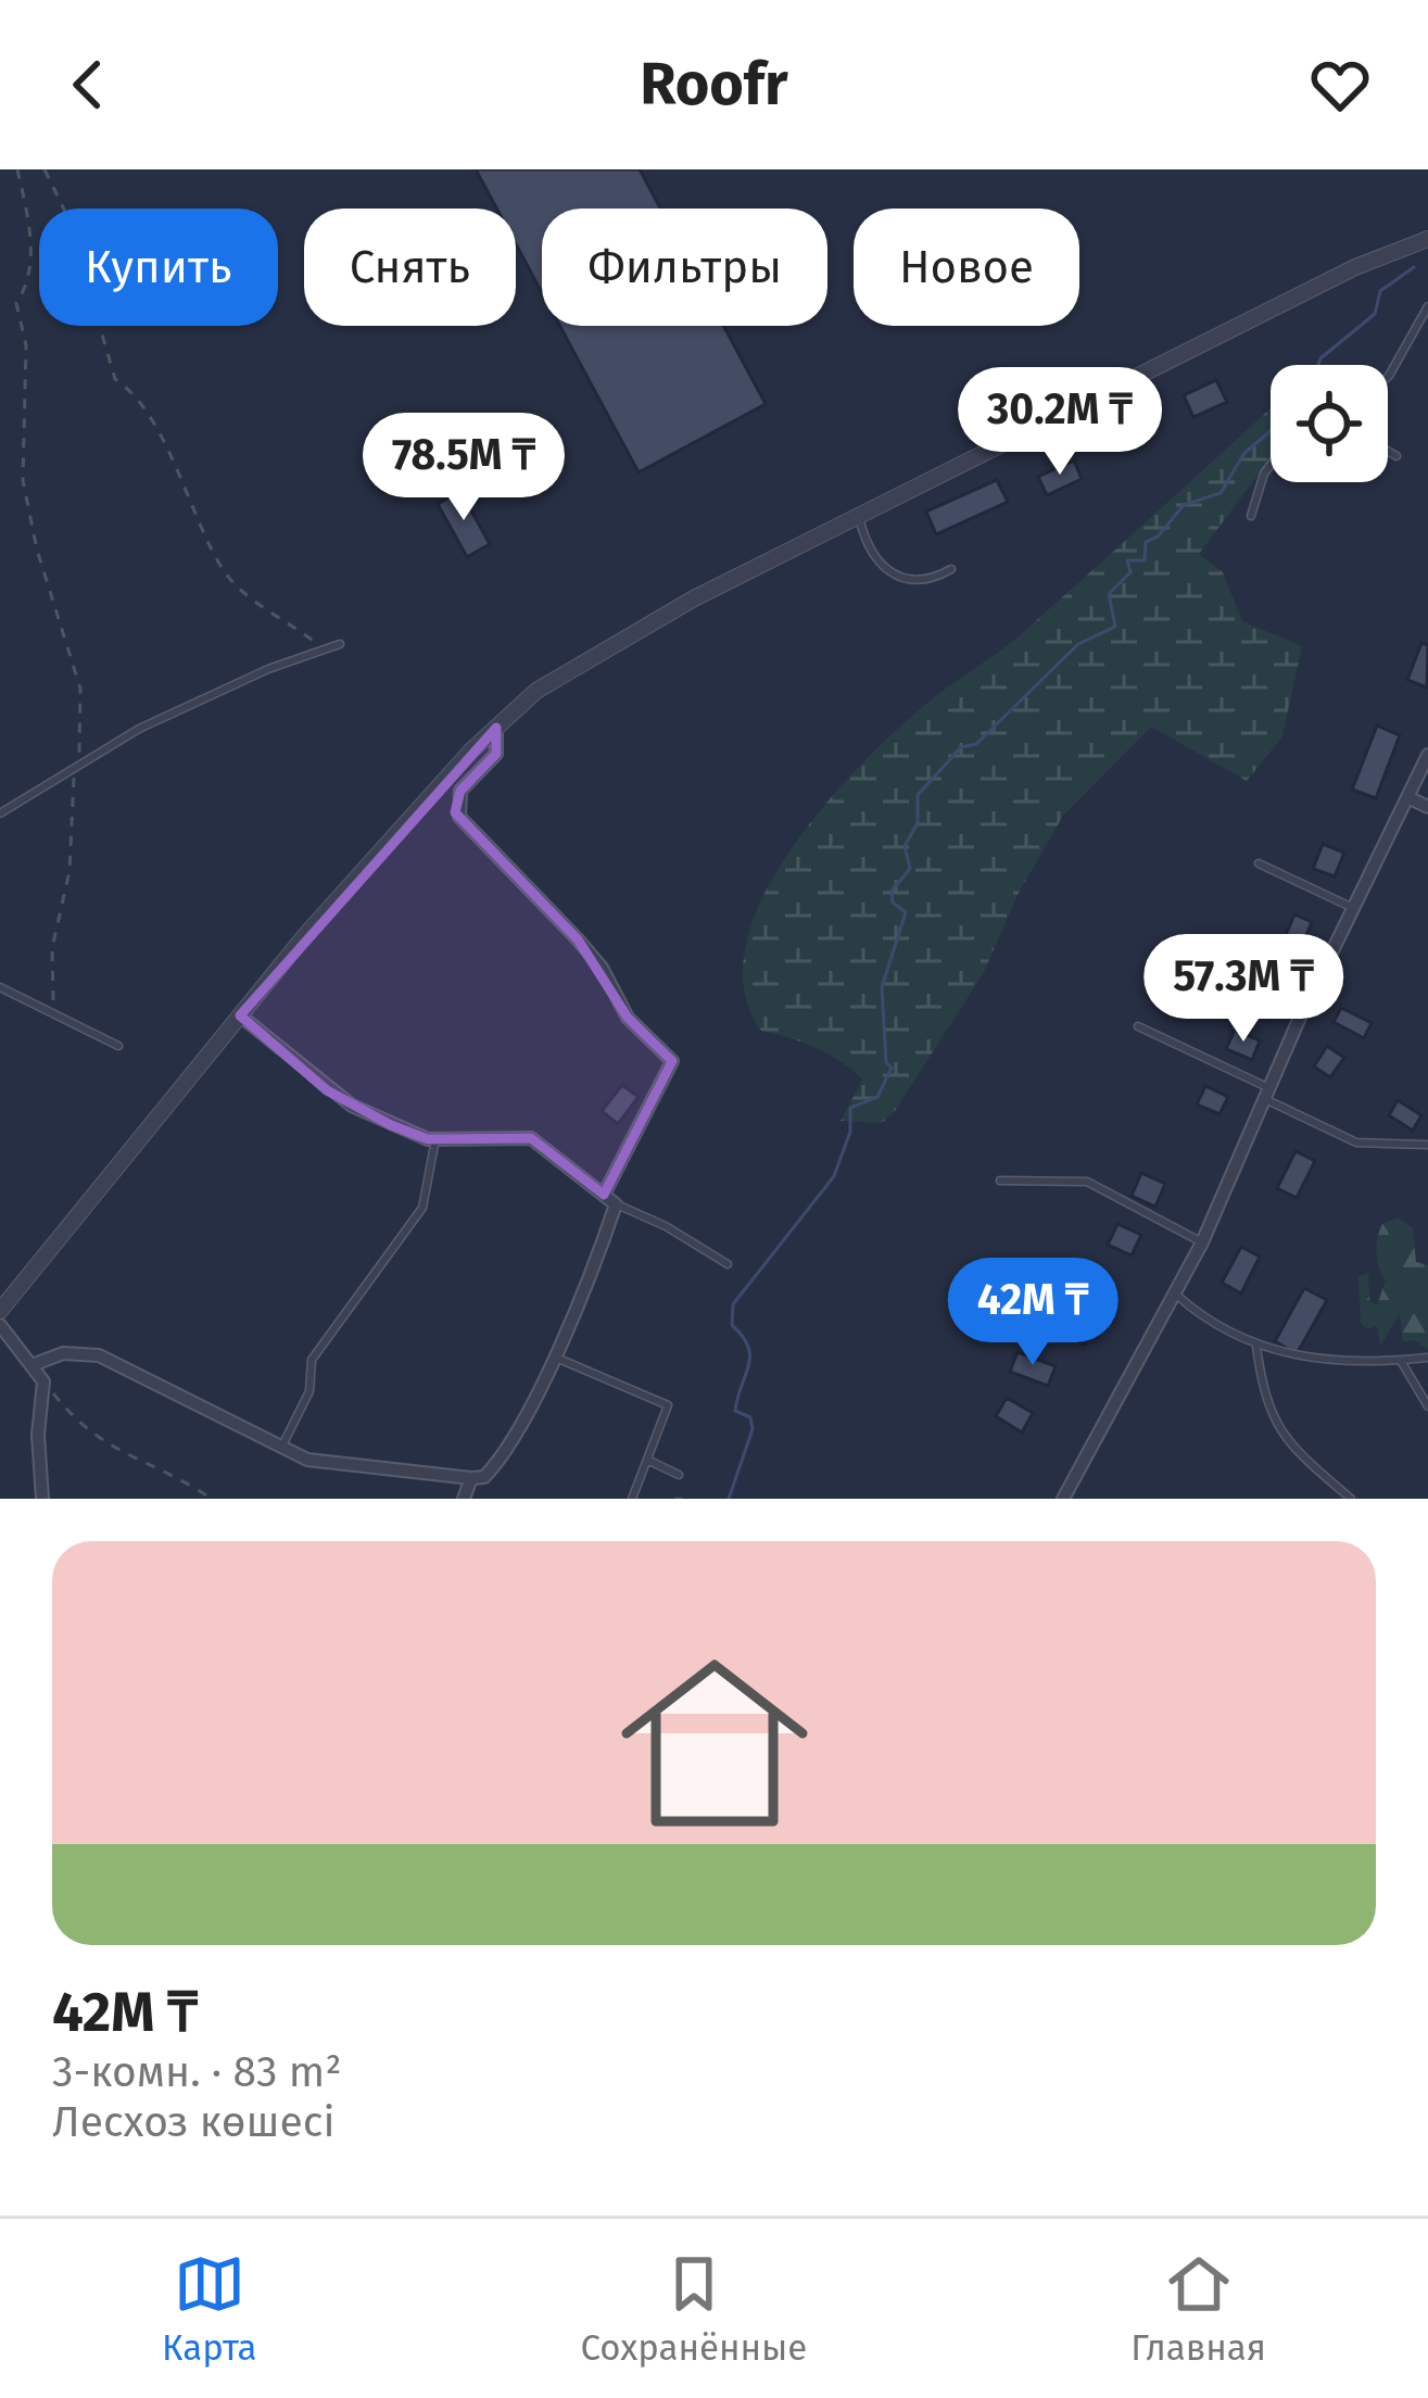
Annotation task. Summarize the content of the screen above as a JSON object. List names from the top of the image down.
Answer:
{
  "page": {
    "header": "Roofr",
    "chip": [
      "Купить",
      "Снять",
      "Фильтры",
      "Новое"
    ],
    "price": [
      "30.2M ₸",
      "78.5M ₸",
      "57.3M ₸",
      "42M ₸"
    ],
    "list": [
      {
        "name": "42M ₸",
        "note": "3-комн. · 83 m² · Лесхоз көшесі"
      }
    ],
    "tabs": ["Карта", "Сохранённые", "Главная"]
  }
}
